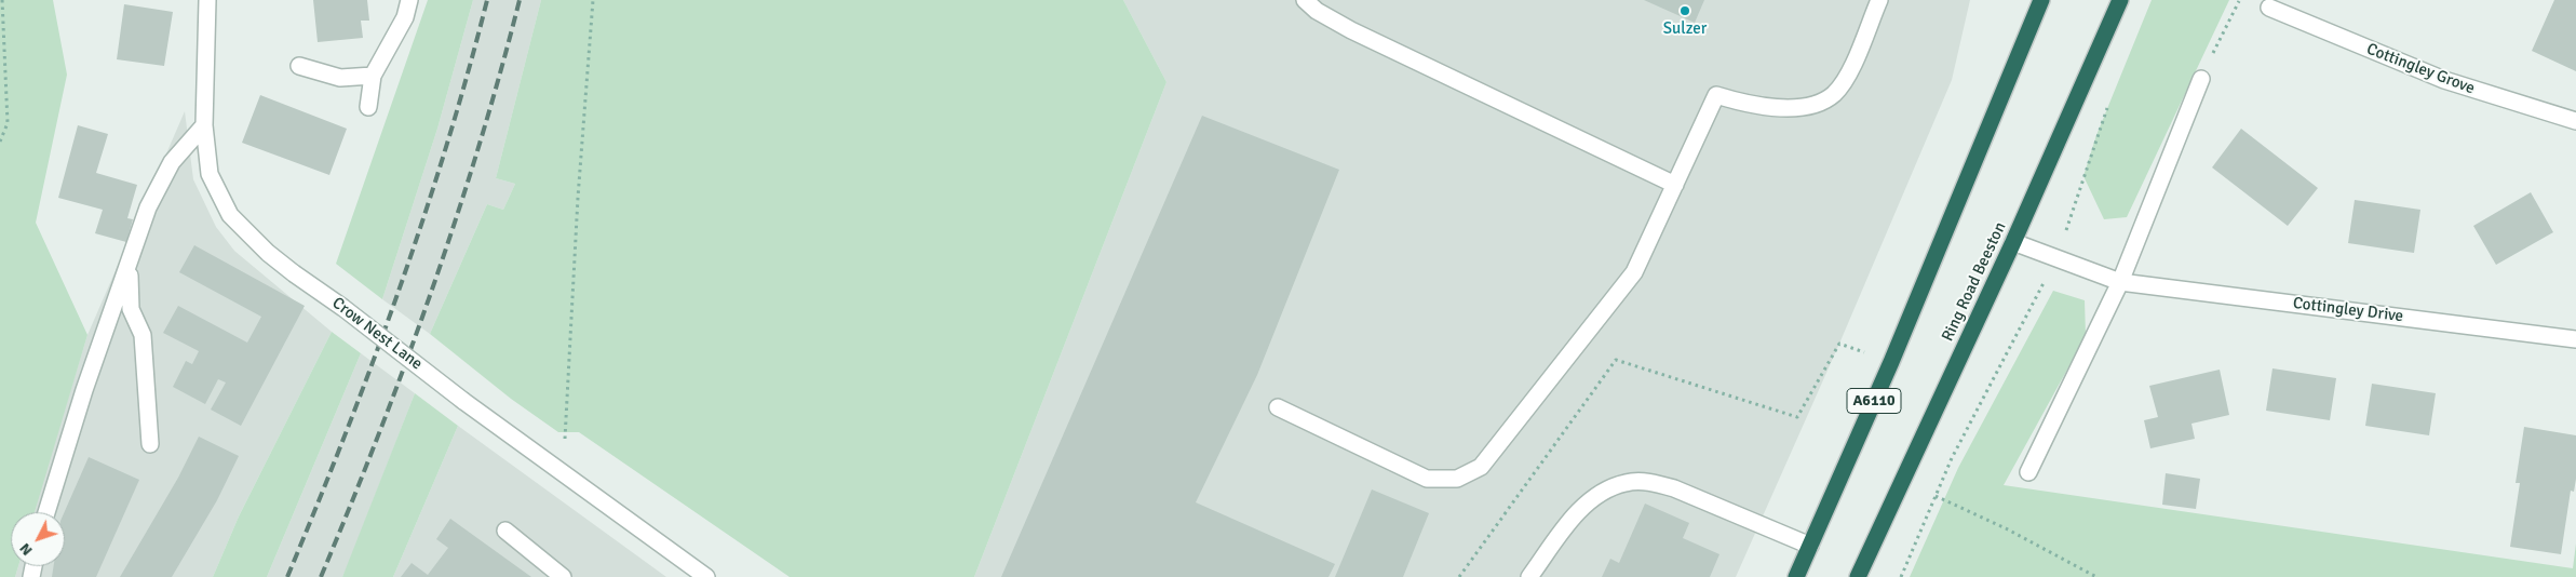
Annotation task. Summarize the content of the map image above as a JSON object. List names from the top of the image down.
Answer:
{
  "streets": {
    "highway": ["Ring Road Beeston", "A6110"],
    "street": ["Cottingley Grove", "Cottingley Drive", "Crow Nest Lane"]
  },
  "crossings": [
    ["Ring Road Beeston", "Cottingley Drive"]
  ],
  "places": ["Sulzer"],
  "north": "bottom left"
}
